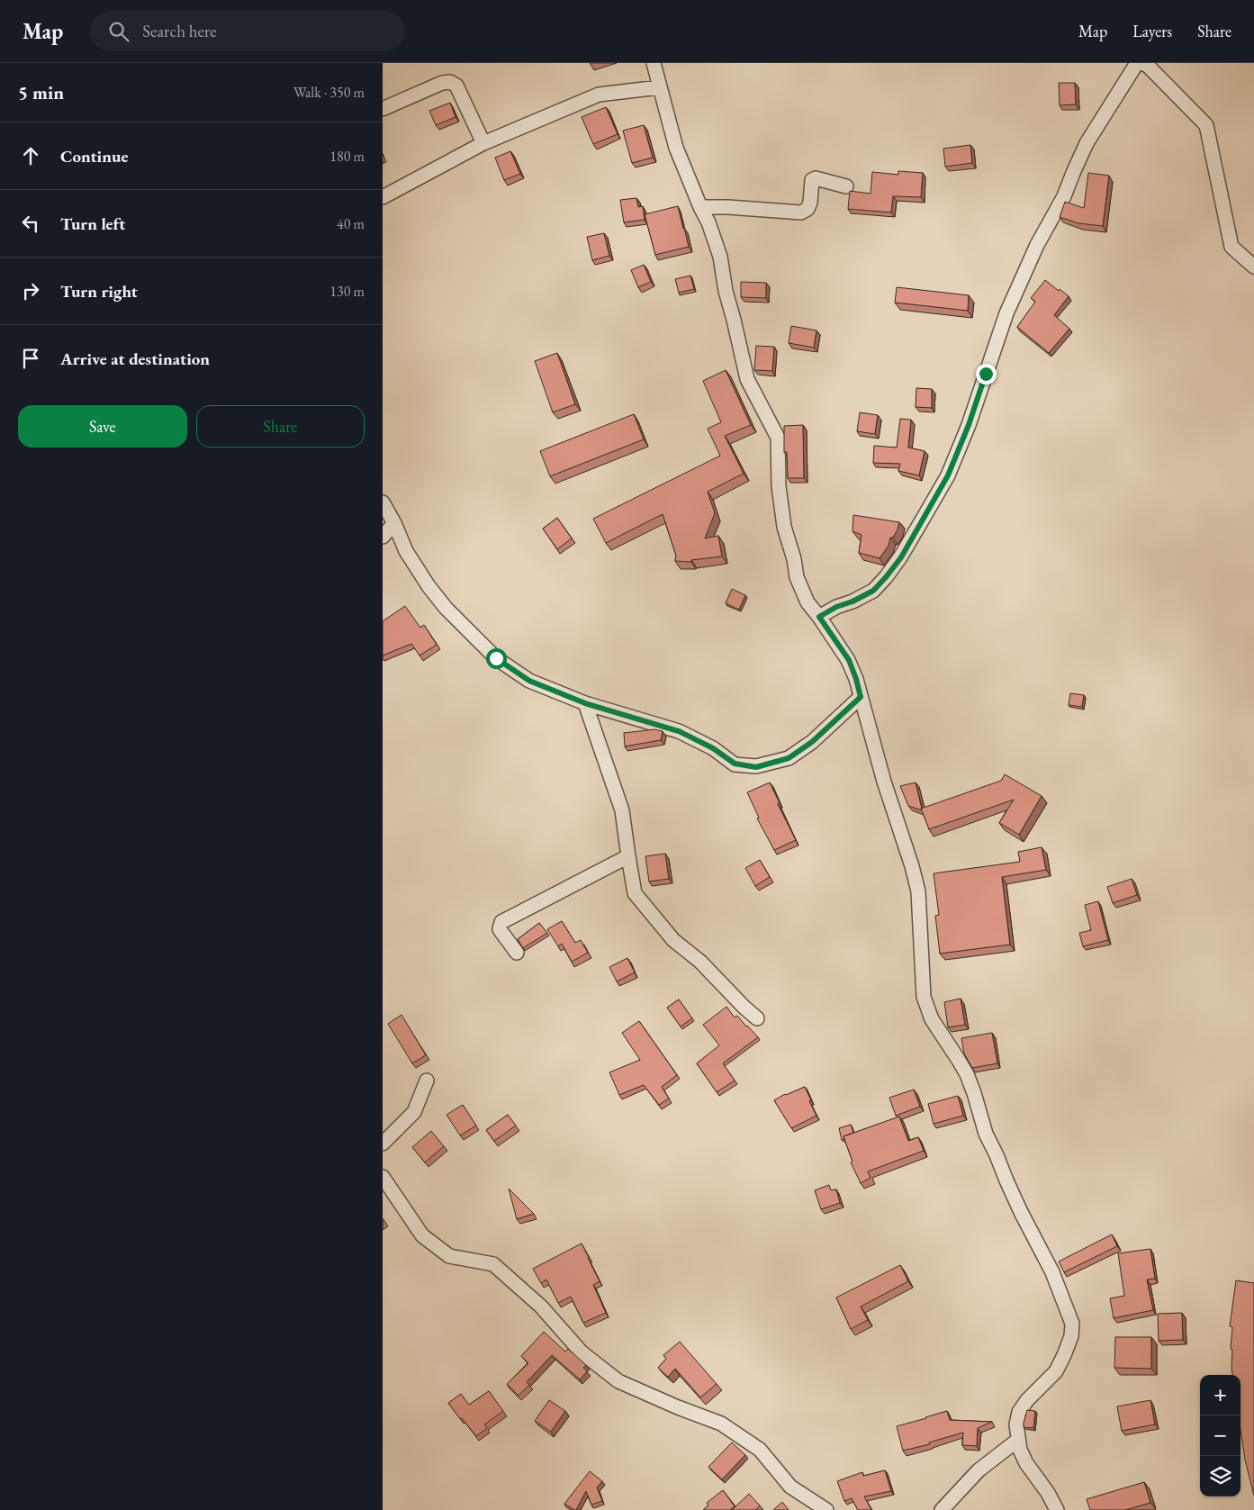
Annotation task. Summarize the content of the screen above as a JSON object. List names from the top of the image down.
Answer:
{
  "page": {
    "header": "Map",
    "search": "Search here",
    "nav": ["Map", "Layers", "Share"],
    "heading": ["5 min", "Walk · 350 m"],
    "list": [
      ["Continue", "180 m"],
      ["Turn left", "40 m"],
      ["Turn right", "130 m"],
      "Arrive at destination"
    ],
    "buttons": ["Save", "Share"],
    "map_buttons": ["+", "−"]
  }
}
